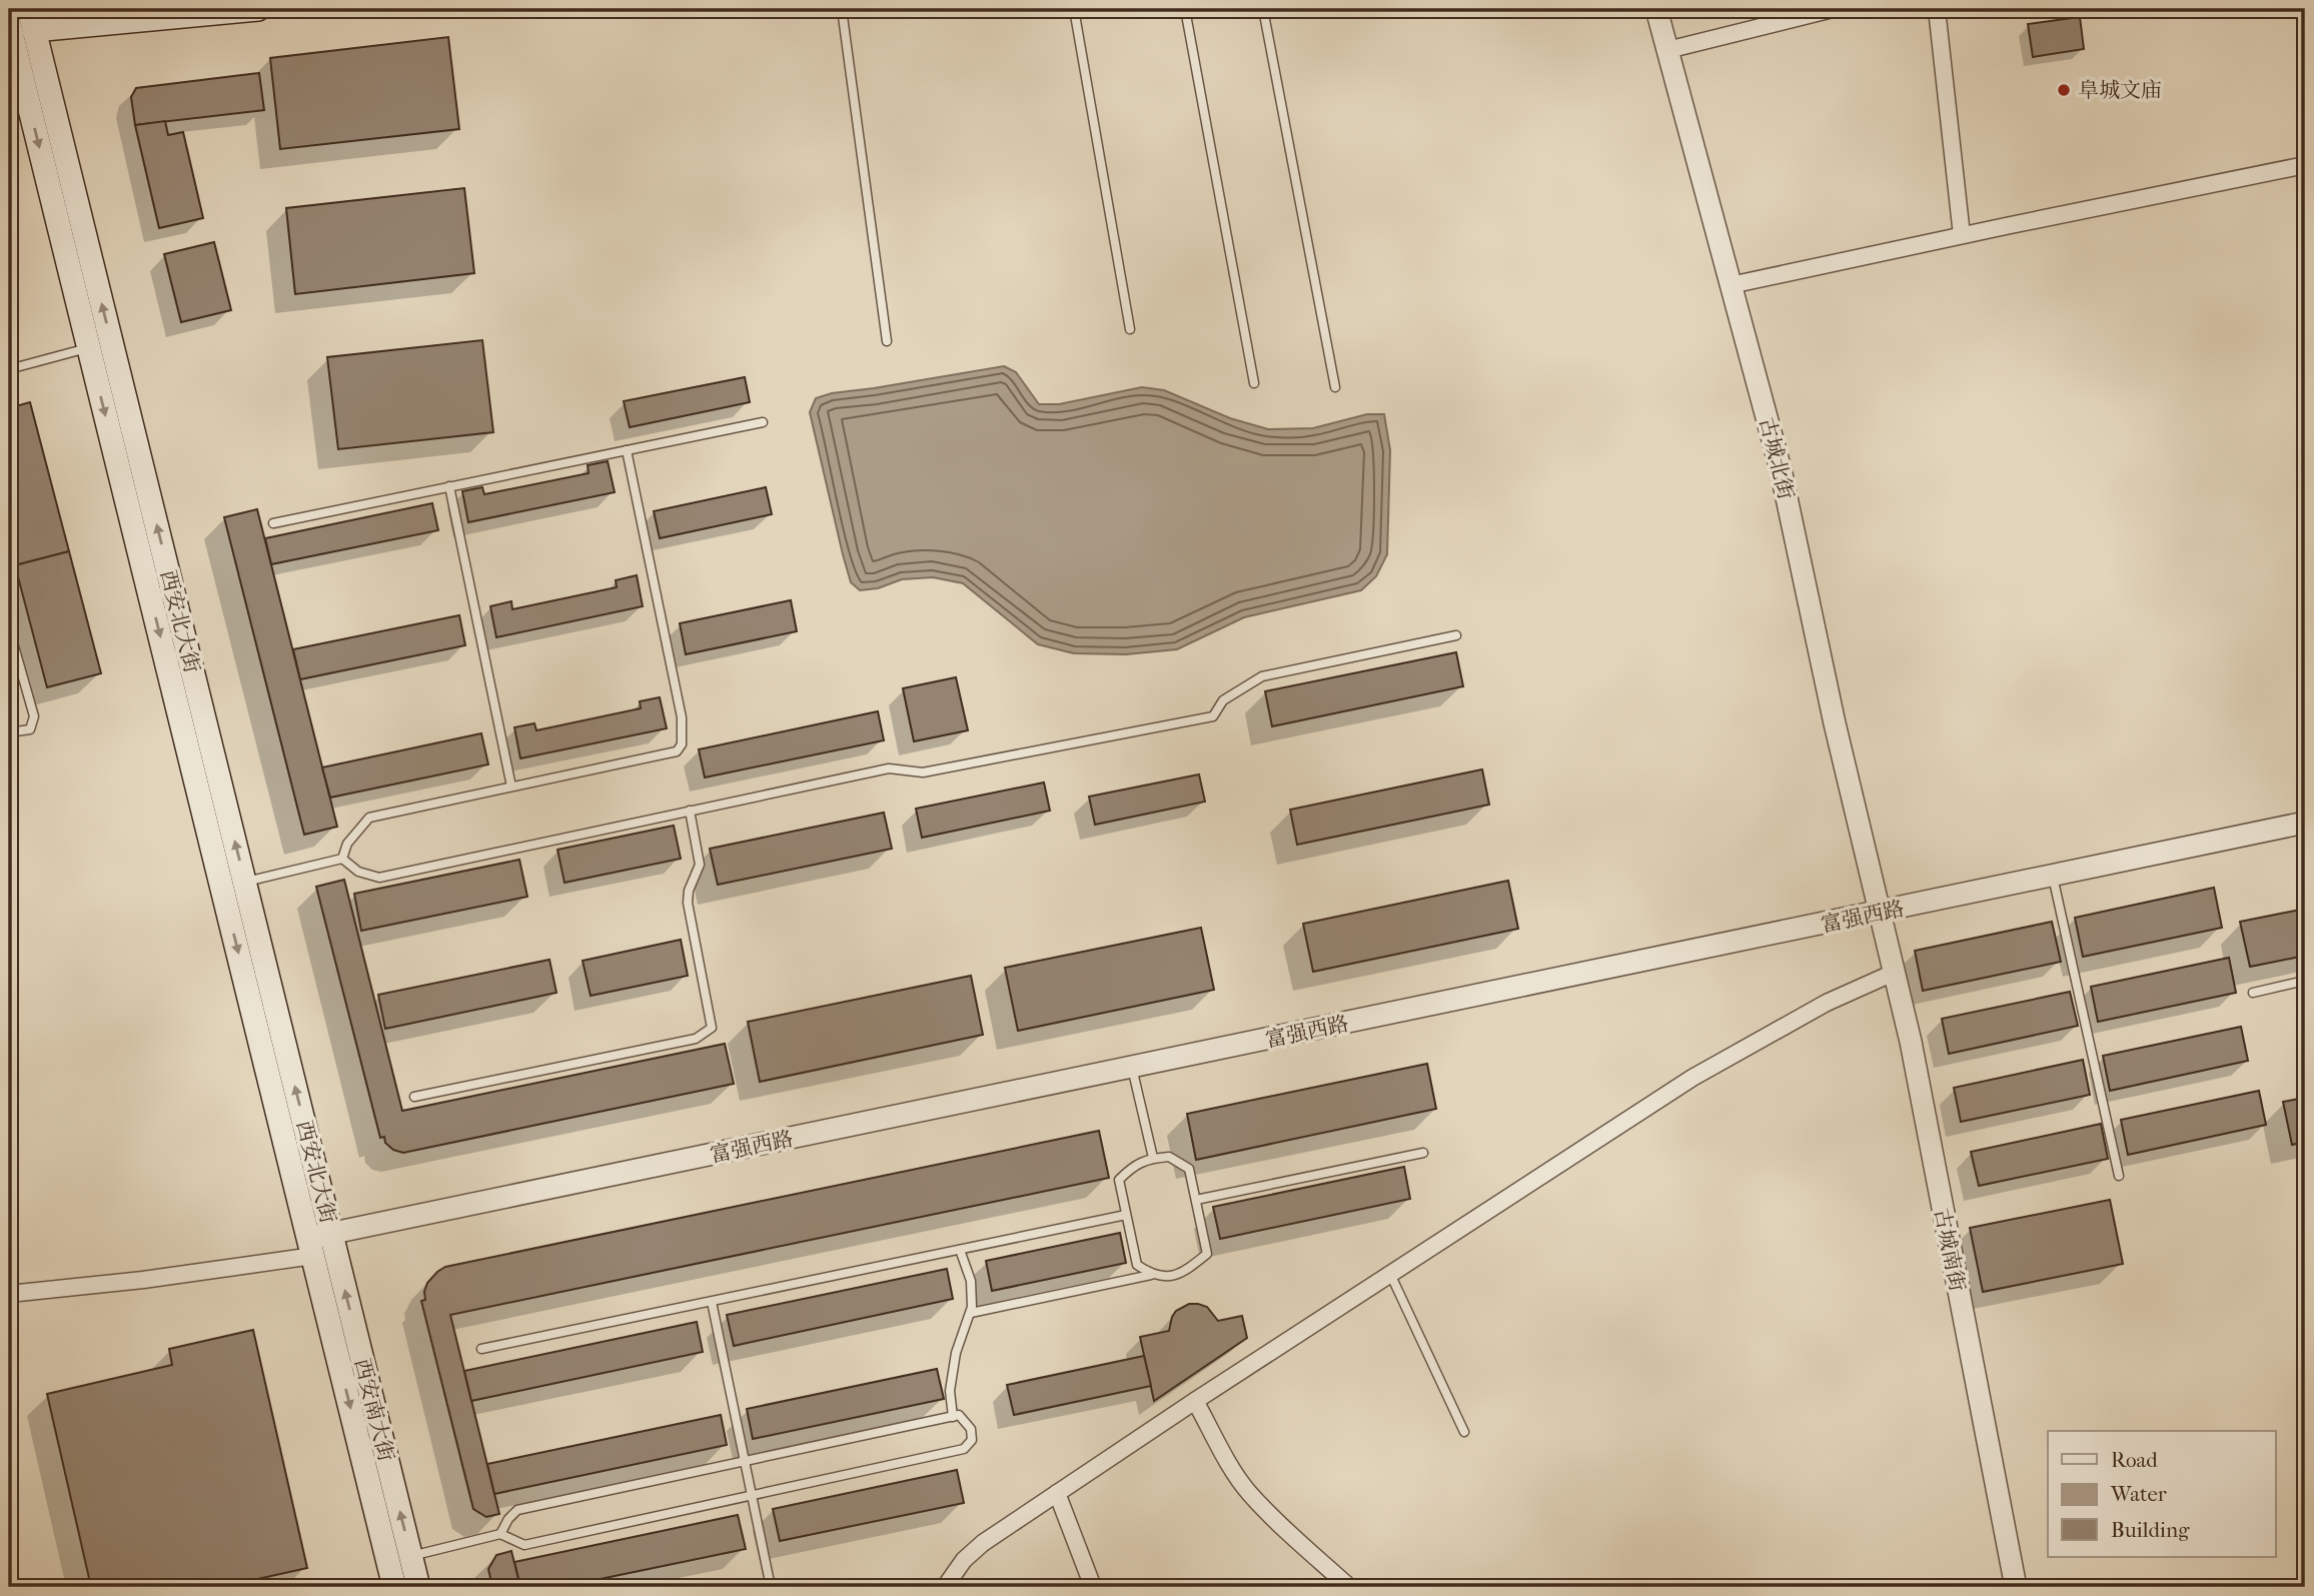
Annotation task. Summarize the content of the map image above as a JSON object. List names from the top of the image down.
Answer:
{
  "streets": {
    "main road": ["西安北大街", "西安南大街"],
    "street": ["古城北街", "富强西路", "古城南街"]
  },
  "crossings": [
    ["古城北街", "富强西路"],
    ["古城北街", "古城南街"],
    ["西安北大街", "富强西路"],
    ["西安北大街", "西安南大街"],
    ["富强西路", "古城南街"],
    ["富强西路", "西安南大街"]
  ],
  "places": ["阜城文庙"],
  "legend": ["Road", "Water", "Building"]
}
